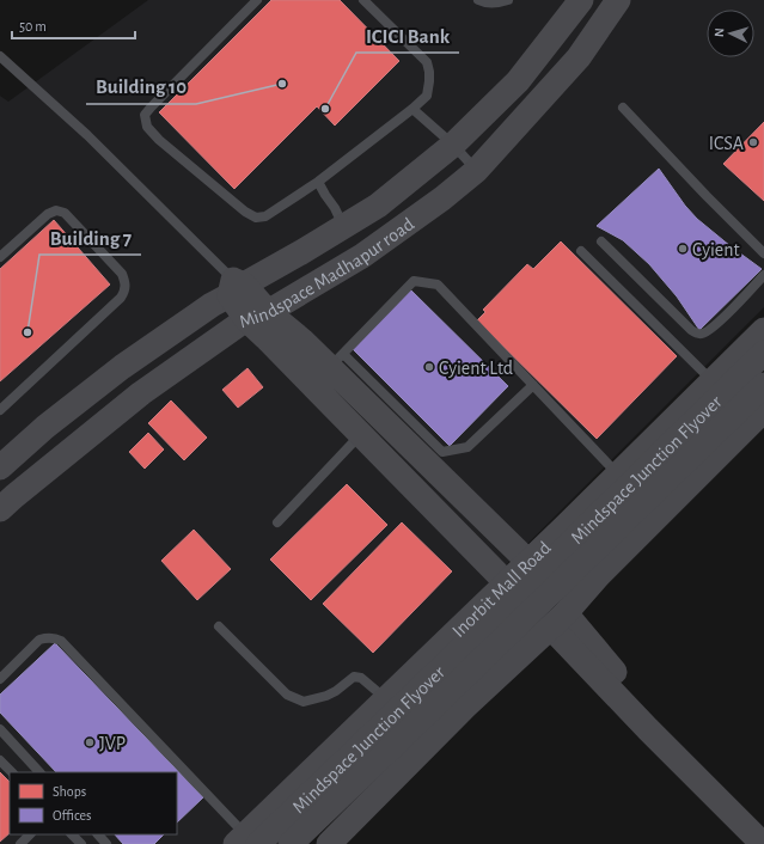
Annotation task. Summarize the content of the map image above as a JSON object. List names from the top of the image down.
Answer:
{
  "streets": {
    "main road": ["Mindspace Madhapur road", "Mindspace Junction Flyover", "Inorbit Mall Road"]
  },
  "crossings": [
    ["Mindspace Junction Flyover", "Inorbit Mall Road"]
  ],
  "places": [
    "Building 10",
    "ICICI Bank",
    "ICSA",
    "Cyient",
    "Building 7",
    "Cyient Ltd",
    "JVP"
  ],
  "legend": ["Shops", "Offices"],
  "scale_bar": "50 m",
  "north": "left"
}
